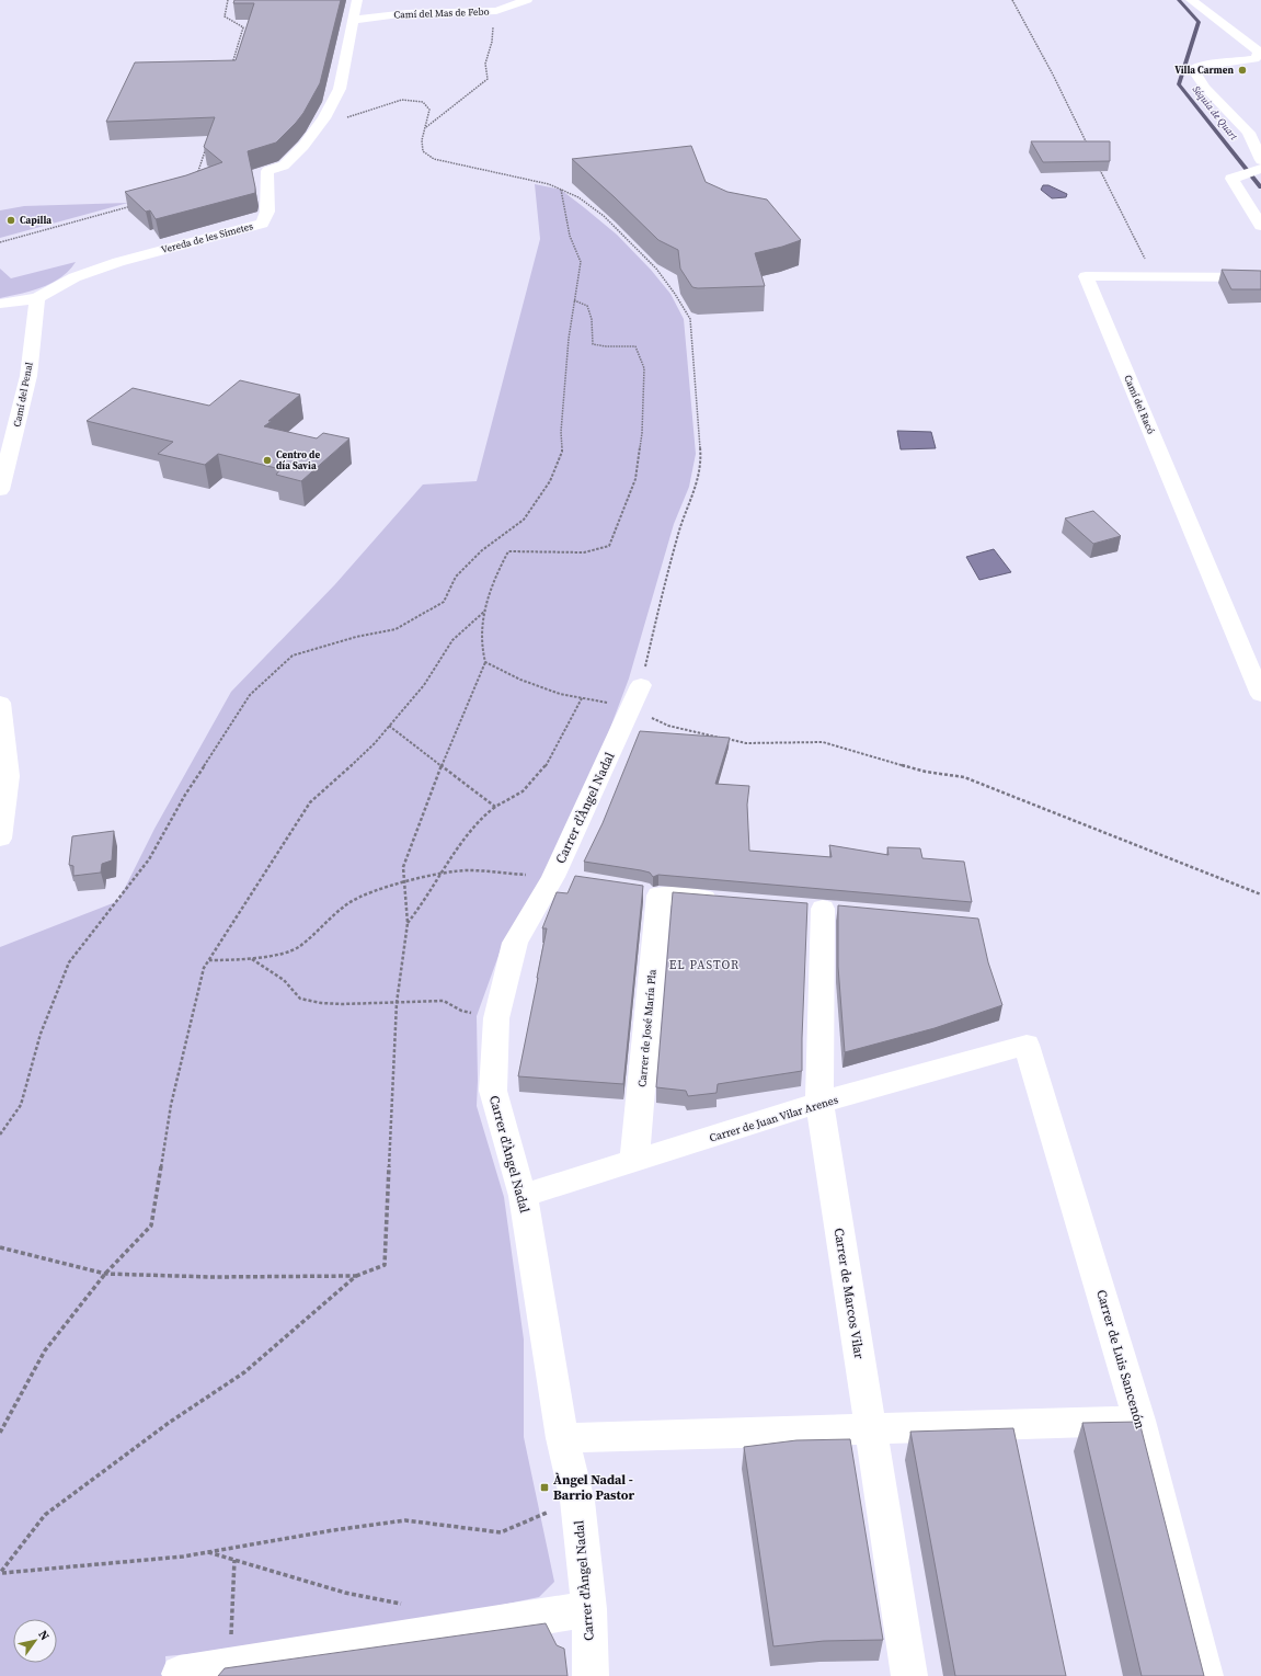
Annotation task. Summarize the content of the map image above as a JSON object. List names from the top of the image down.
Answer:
{
  "streets": {
    "street": [
      "Camí del Mas de Febo",
      "Vereda de les Simetes",
      "Camí del Penal",
      "Camí del Racó",
      "Carrer d'Àngel Nadal",
      "Carrer de José María Pla",
      "Carrer de Juan Vilar Arenes",
      "Carrer de Marcos Vilar",
      "Carrer de Luis Sancenón"
    ]
  },
  "crossings": [
    ["Camí del Mas de Febo", "Vereda de les Simetes"],
    ["Vereda de les Simetes", "Camí del Penal"],
    ["Carrer d'Àngel Nadal", "Carrer de Juan Vilar Arenes"],
    ["Carrer de José María Pla", "Carrer de Juan Vilar Arenes"],
    ["Carrer de Juan Vilar Arenes", "Carrer de Marcos Vilar"],
    ["Carrer de Juan Vilar Arenes", "Carrer de Luis Sancenón"]
  ],
  "districts": ["EL PASTOR"],
  "water": ["Séquia de Quart"],
  "places": {
    "other": ["Villa Carmen", "Capilla", "Centro de día Savia"],
    "transit": ["Àngel Nadal - Barrio Pastor"]
  },
  "north": "top right"
}
